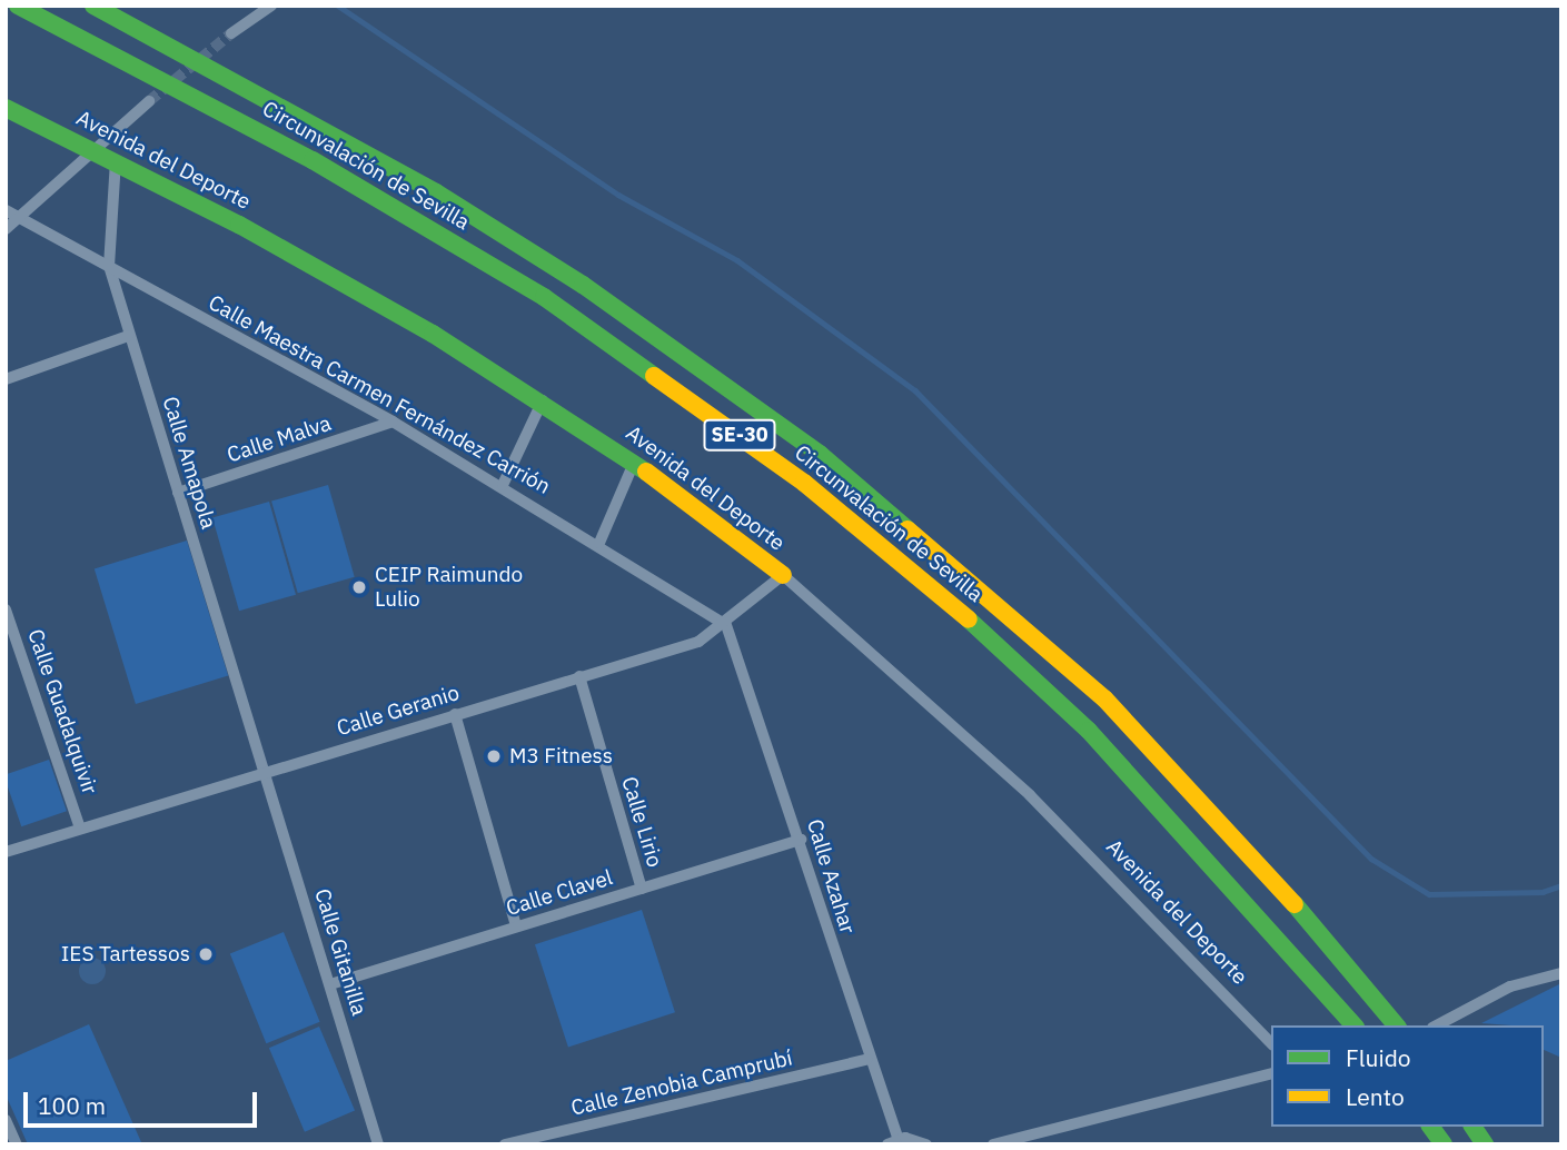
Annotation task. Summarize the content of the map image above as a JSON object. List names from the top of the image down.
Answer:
{
  "streets": {
    "main road": ["Avenida del Deporte", "Circunvalación de Sevilla", "SE-30"],
    "street": [
      "Calle Maestra Carmen Fernández Carrión",
      "Calle Malva",
      "Calle Amapola",
      "Calle Geranio",
      "Calle Guadalquivir",
      "Calle Lirio",
      "Calle Azahar",
      "Calle Clavel",
      "Calle Gitanilla",
      "Calle Zenobia Camprubí"
    ]
  },
  "crossings": [
    ["Avenida del Deporte", "Calle Amapola"],
    ["Avenida del Deporte", "Calle Geranio"],
    ["Calle Maestra Carmen Fernández Carrión", "Calle Malva"],
    ["Calle Maestra Carmen Fernández Carrión", "Calle Amapola"],
    ["Calle Maestra Carmen Fernández Carrión", "Calle Geranio"],
    ["Calle Maestra Carmen Fernández Carrión", "Calle Azahar"],
    ["Calle Malva", "Calle Amapola"],
    ["Calle Amapola", "Calle Geranio"],
    ["Calle Amapola", "Calle Gitanilla"],
    ["Calle Geranio", "Calle Guadalquivir"],
    ["Calle Geranio", "Calle Lirio"],
    ["Calle Geranio", "Calle Azahar"],
    ["Calle Geranio", "Calle Gitanilla"],
    ["Calle Lirio", "Calle Clavel"],
    ["Calle Azahar", "Calle Clavel"],
    ["Calle Azahar", "Calle Zenobia Camprubí"],
    ["Calle Clavel", "Calle Gitanilla"]
  ],
  "places": ["CEIP Raimundo Lulio", "M3 Fitness", "IES Tartessos"],
  "legend": ["Fluido", "Lento"],
  "scale_bar": "100 m"
}
